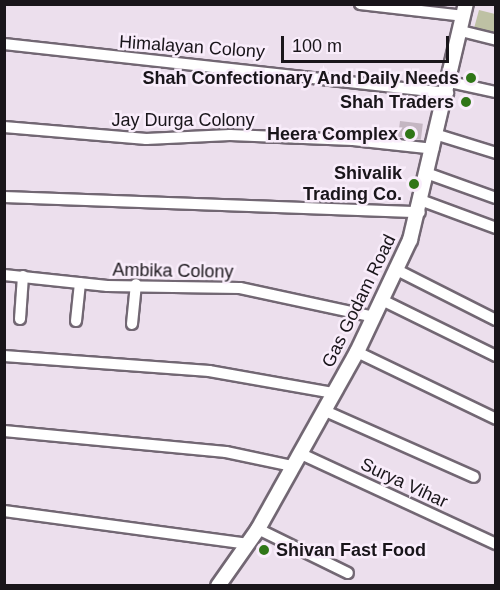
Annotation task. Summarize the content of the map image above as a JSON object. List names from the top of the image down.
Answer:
{
  "streets": {
    "main road": ["Gas Godam Road"],
    "street": [
      "Himalayan Colony",
      "Jay Durga Colony",
      "Ambika Colony",
      "Surya Vihar"
    ]
  },
  "crossings": [
    ["Himalayan Colony", "Gas Godam Road"],
    ["Jay Durga Colony", "Gas Godam Road"],
    ["Ambika Colony", "Gas Godam Road"],
    ["Gas Godam Road", "Surya Vihar"]
  ],
  "places": [
    "Shah Confectionary And Daily Needs",
    "Shah Traders",
    "Heera Complex",
    "Shivalik Trading Co.",
    "Shivan Fast Food"
  ],
  "scale_bar": "100 m"
}
